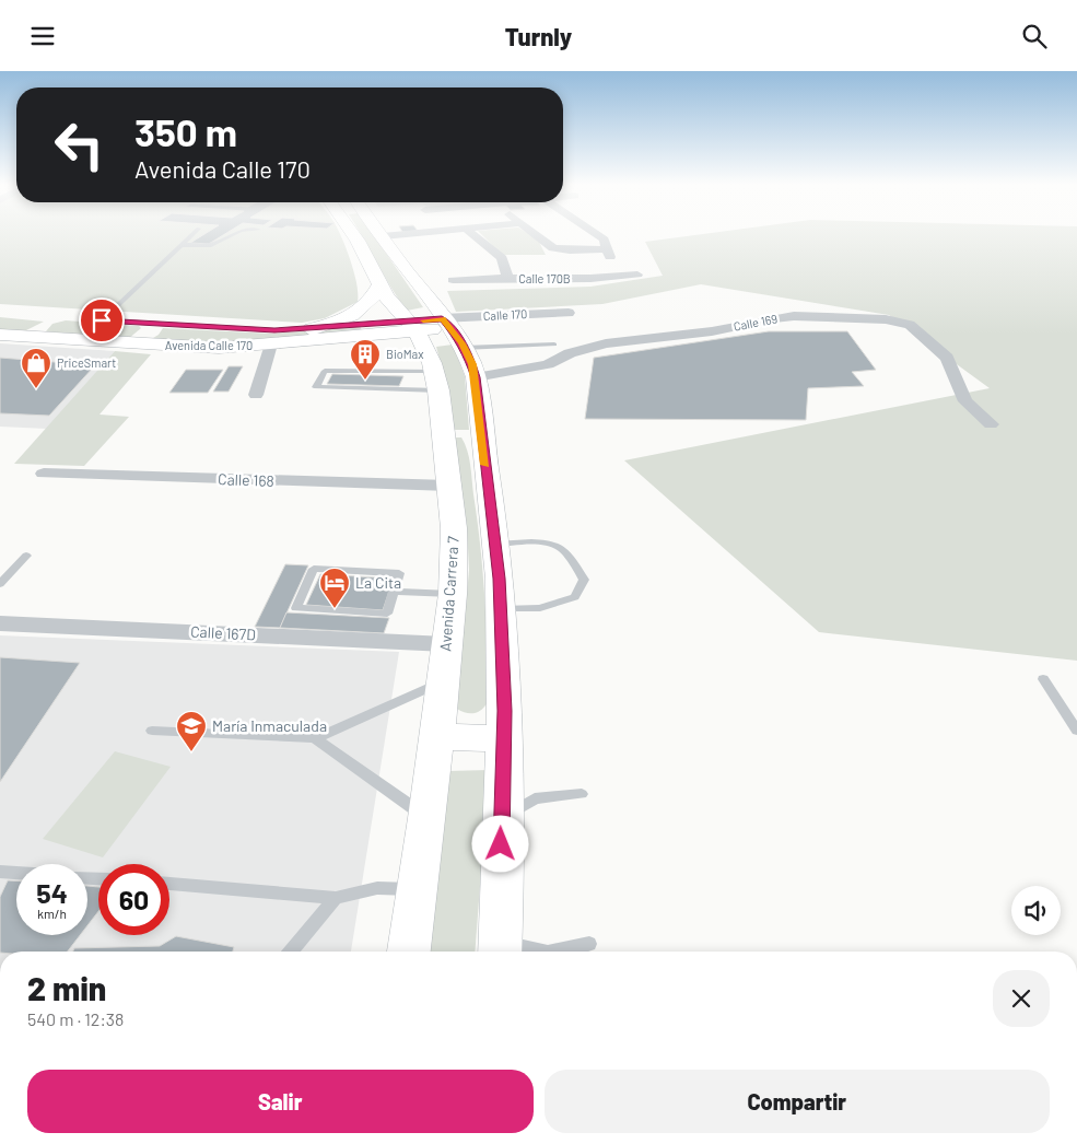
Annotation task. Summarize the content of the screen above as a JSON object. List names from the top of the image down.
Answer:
{
  "streets": {
    "main road": ["Avenida Calle 170", "Avenida Carrera 7"],
    "street": [
      "Calle 170B",
      "Calle 170",
      "Calle 169",
      "Calle 168",
      "Calle 167D"
    ]
  },
  "crossings": [
    ["Calle 170", "Avenida Calle 170"],
    ["Avenida Calle 170", "Avenida Carrera 7"],
    ["Calle 168", "Avenida Carrera 7"],
    ["Avenida Carrera 7", "Calle 167D"]
  ],
  "places": {
    "building": ["BioMax"],
    "shop": ["PriceSmart"],
    "hotel": ["La Cita"],
    "school or university": ["María Inmaculada"]
  },
  "page": {
    "header": "Turnly",
    "turn": ["350 m", "Avenida Calle 170"],
    "speed": "54 km/h",
    "limit": "60",
    "heading": ["2 min", "540 m · 12:38"],
    "buttons": ["Salir", "Compartir"]
  }
}
